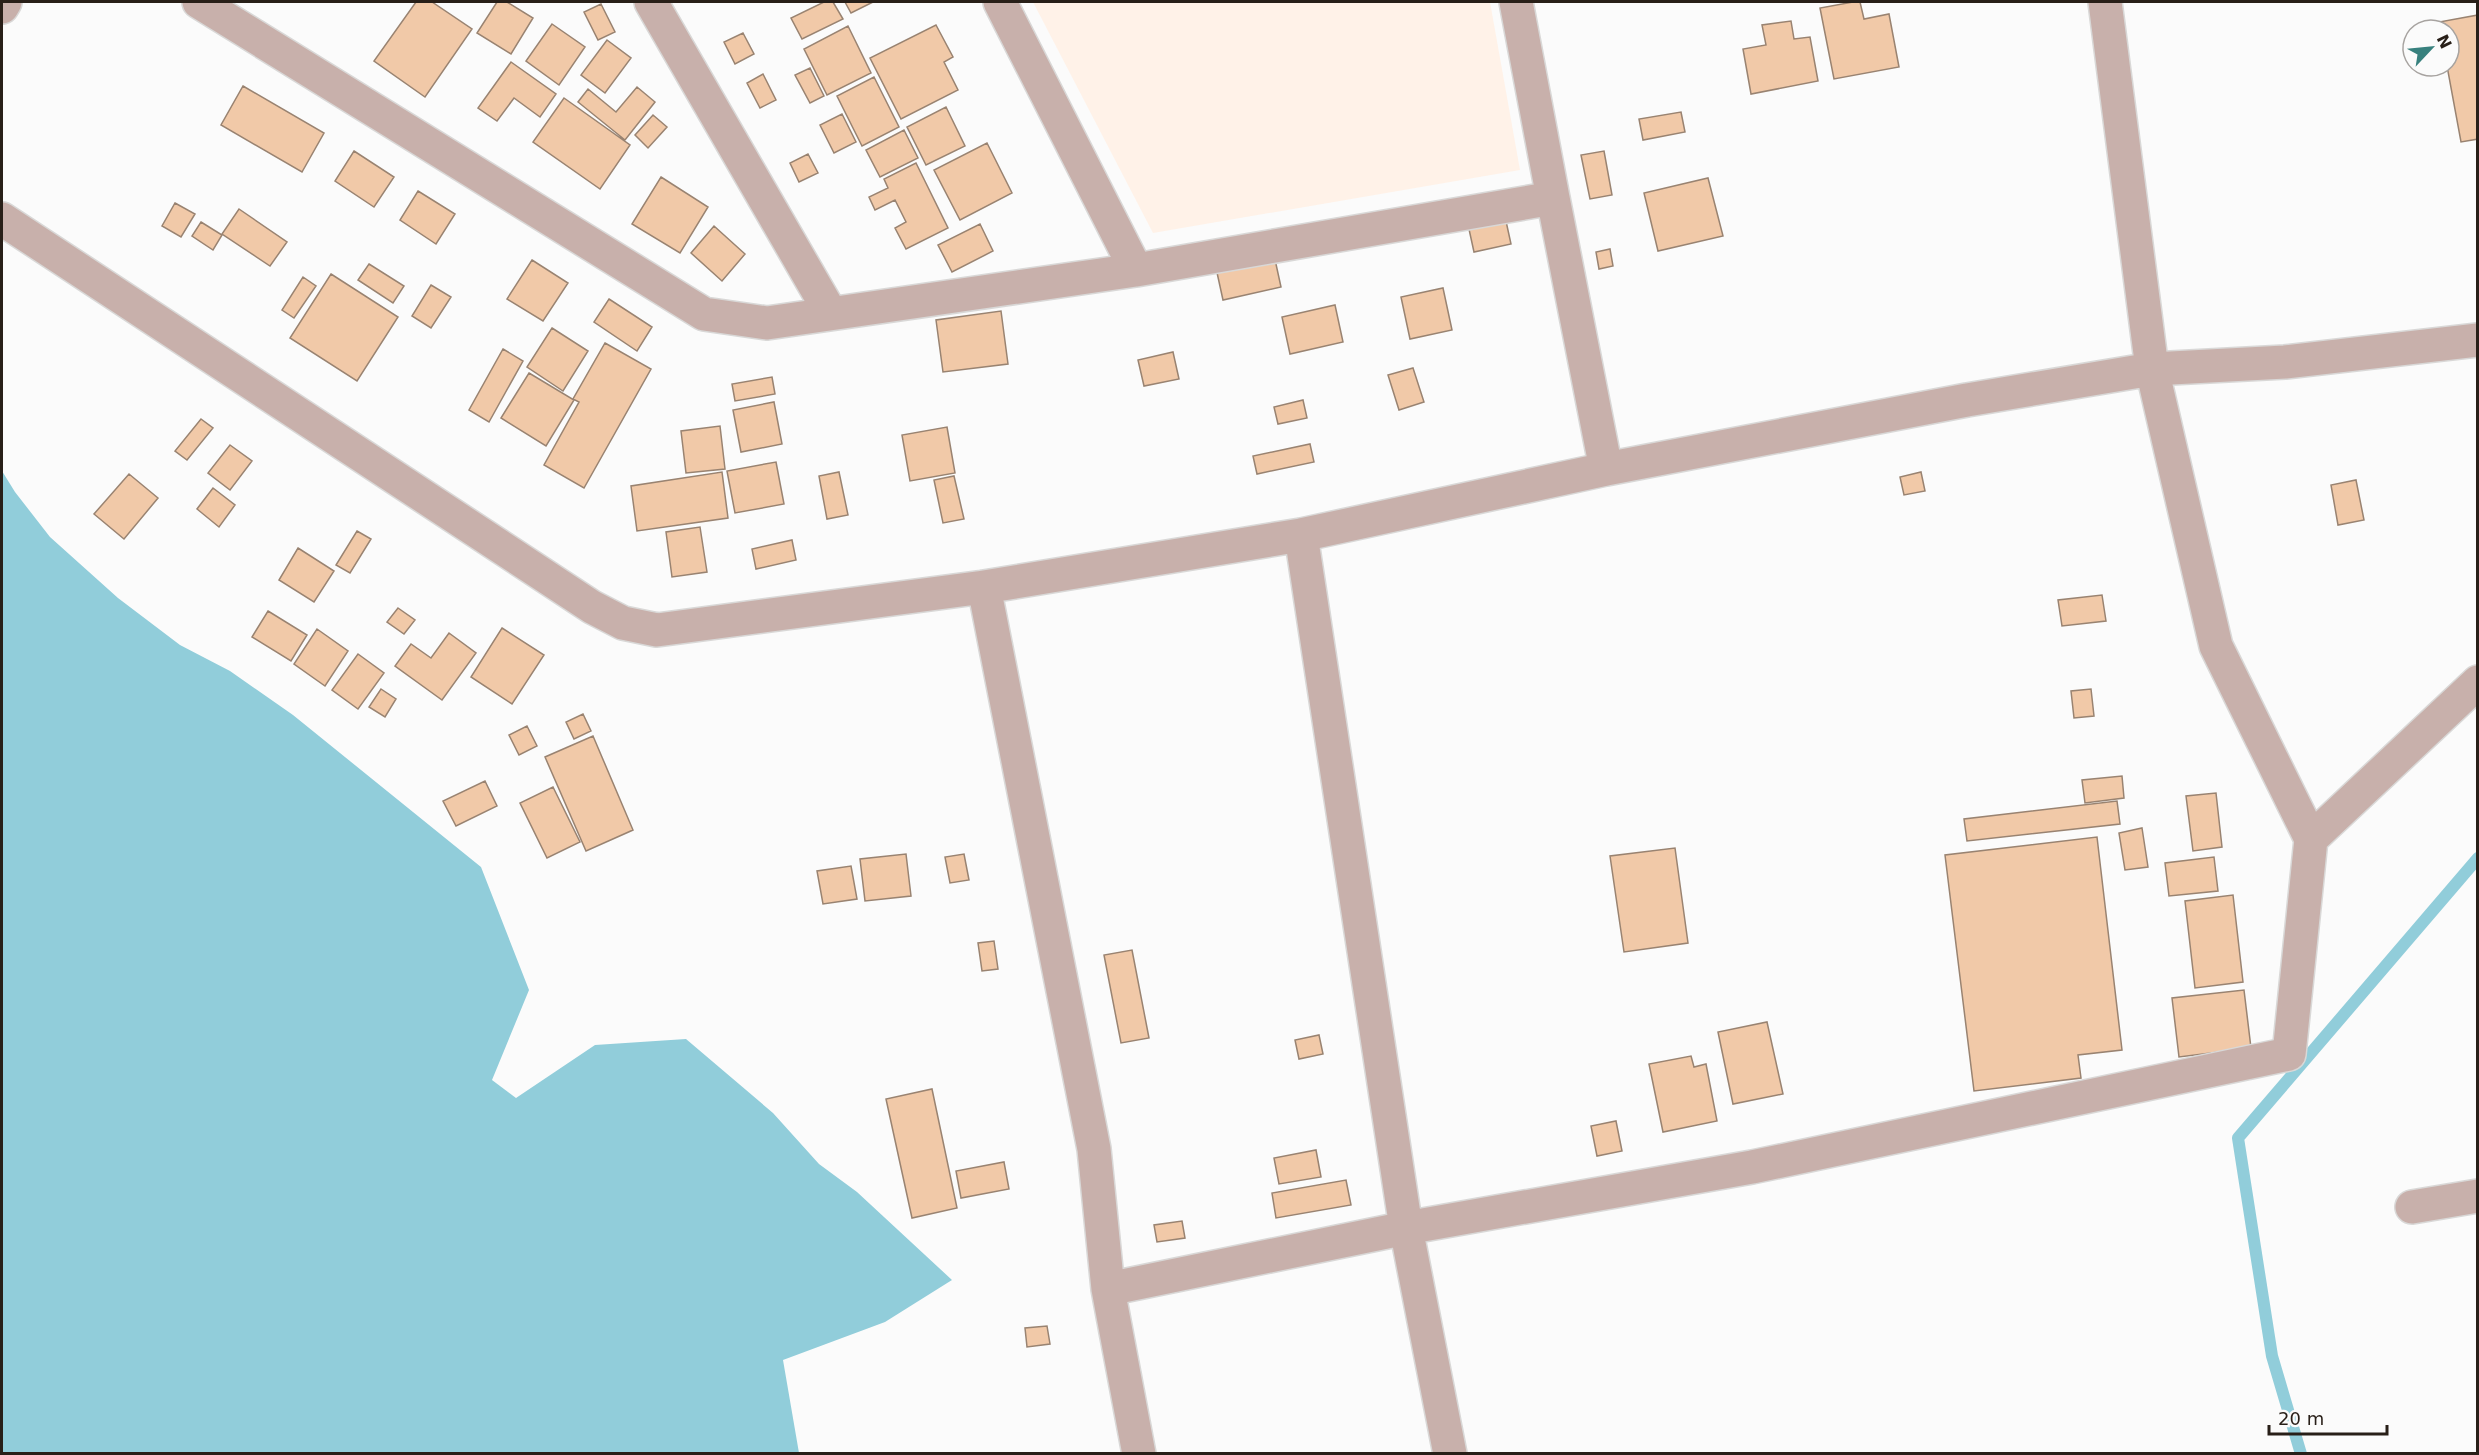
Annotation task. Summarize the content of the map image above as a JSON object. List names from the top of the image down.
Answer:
{
  "scale_bar": "20 m",
  "north": "top right"
}
